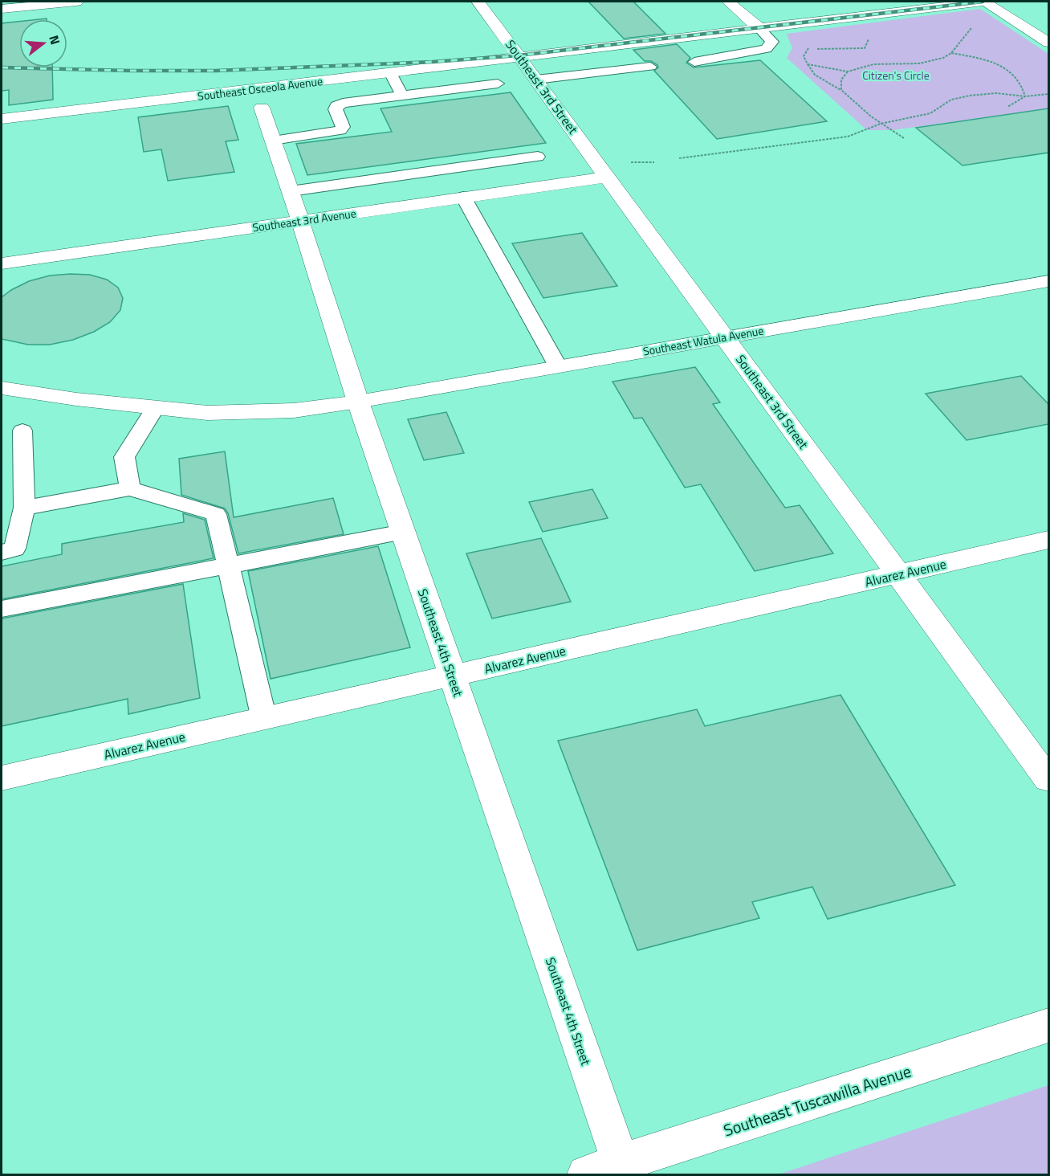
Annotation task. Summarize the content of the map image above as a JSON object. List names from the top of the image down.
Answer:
{
  "streets": {
    "street": [
      "Southeast 3rd Street",
      "Southeast Osceola Avenue",
      "Southeast 3rd Avenue",
      "Southeast Watula Avenue",
      "Alvarez Avenue",
      "Southeast 4th Street",
      "Southeast Tuscawilla Avenue"
    ]
  },
  "crossings": [
    ["Southeast 3rd Street", "Southeast Osceola Avenue"],
    ["Southeast 3rd Street", "Southeast 3rd Avenue"],
    ["Southeast 3rd Street", "Southeast Watula Avenue"],
    ["Southeast 3rd Street", "Alvarez Avenue"],
    ["Southeast 3rd Avenue", "Southeast 4th Street"],
    ["Southeast Watula Avenue", "Southeast 4th Street"],
    ["Alvarez Avenue", "Southeast 4th Street"],
    ["Southeast 4th Street", "Southeast Tuscawilla Avenue"]
  ],
  "parks": ["Citizen's Circle"],
  "north": "right"
}
